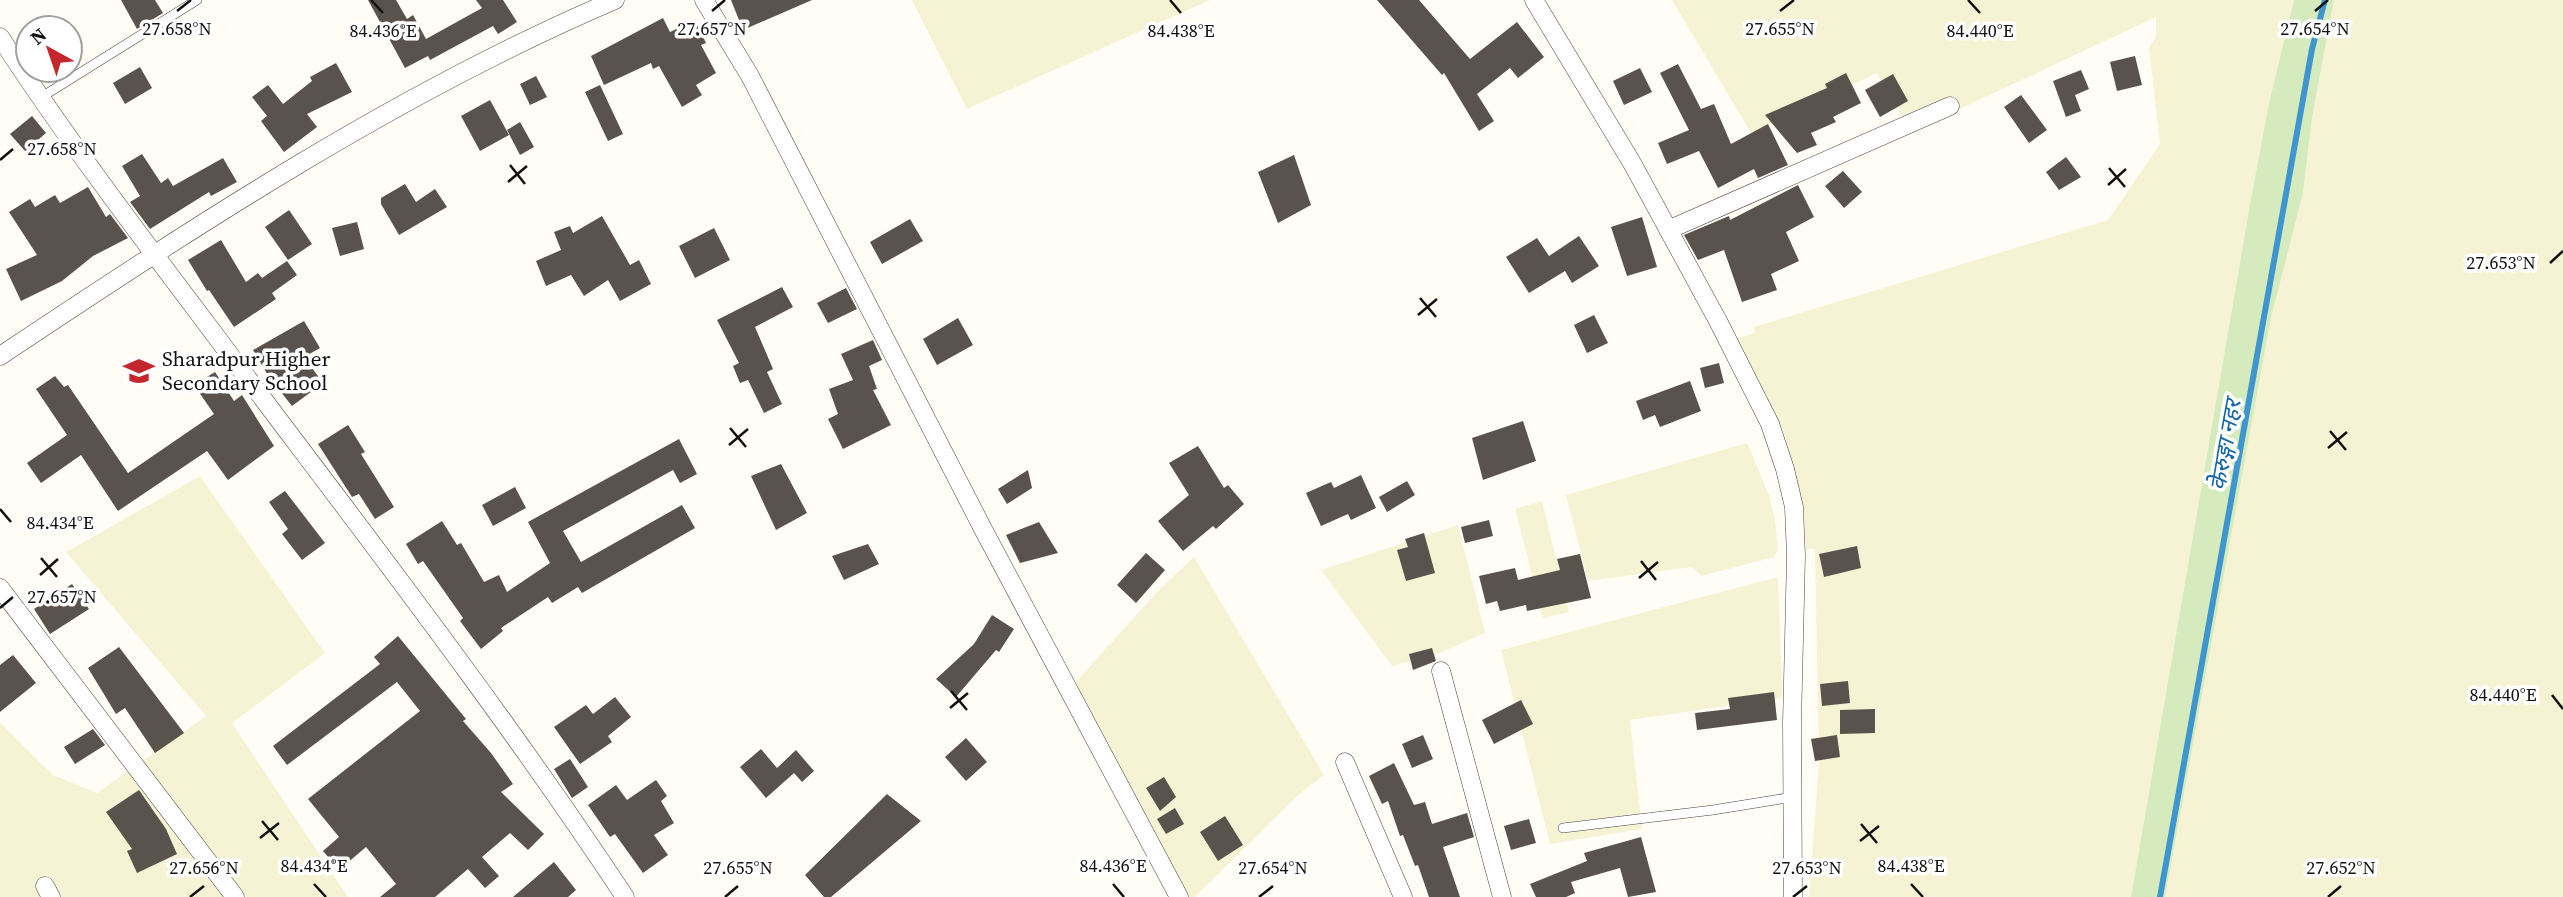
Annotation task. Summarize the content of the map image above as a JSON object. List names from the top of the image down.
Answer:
{
  "water": ["केेरुङ्गा नहर"],
  "places": {
    "school or university": ["Sharadpur Higher Secondary School"]
  },
  "north": "top left",
  "coordinates": [
    "27.658°N",
    "27.657°N",
    "27.655°N",
    "27.654°N",
    "84.436°E",
    "84.438°E",
    "84.440°E",
    "27.653°N",
    "84.434°E",
    "27.656°N",
    "27.652°N"
  ]
}
